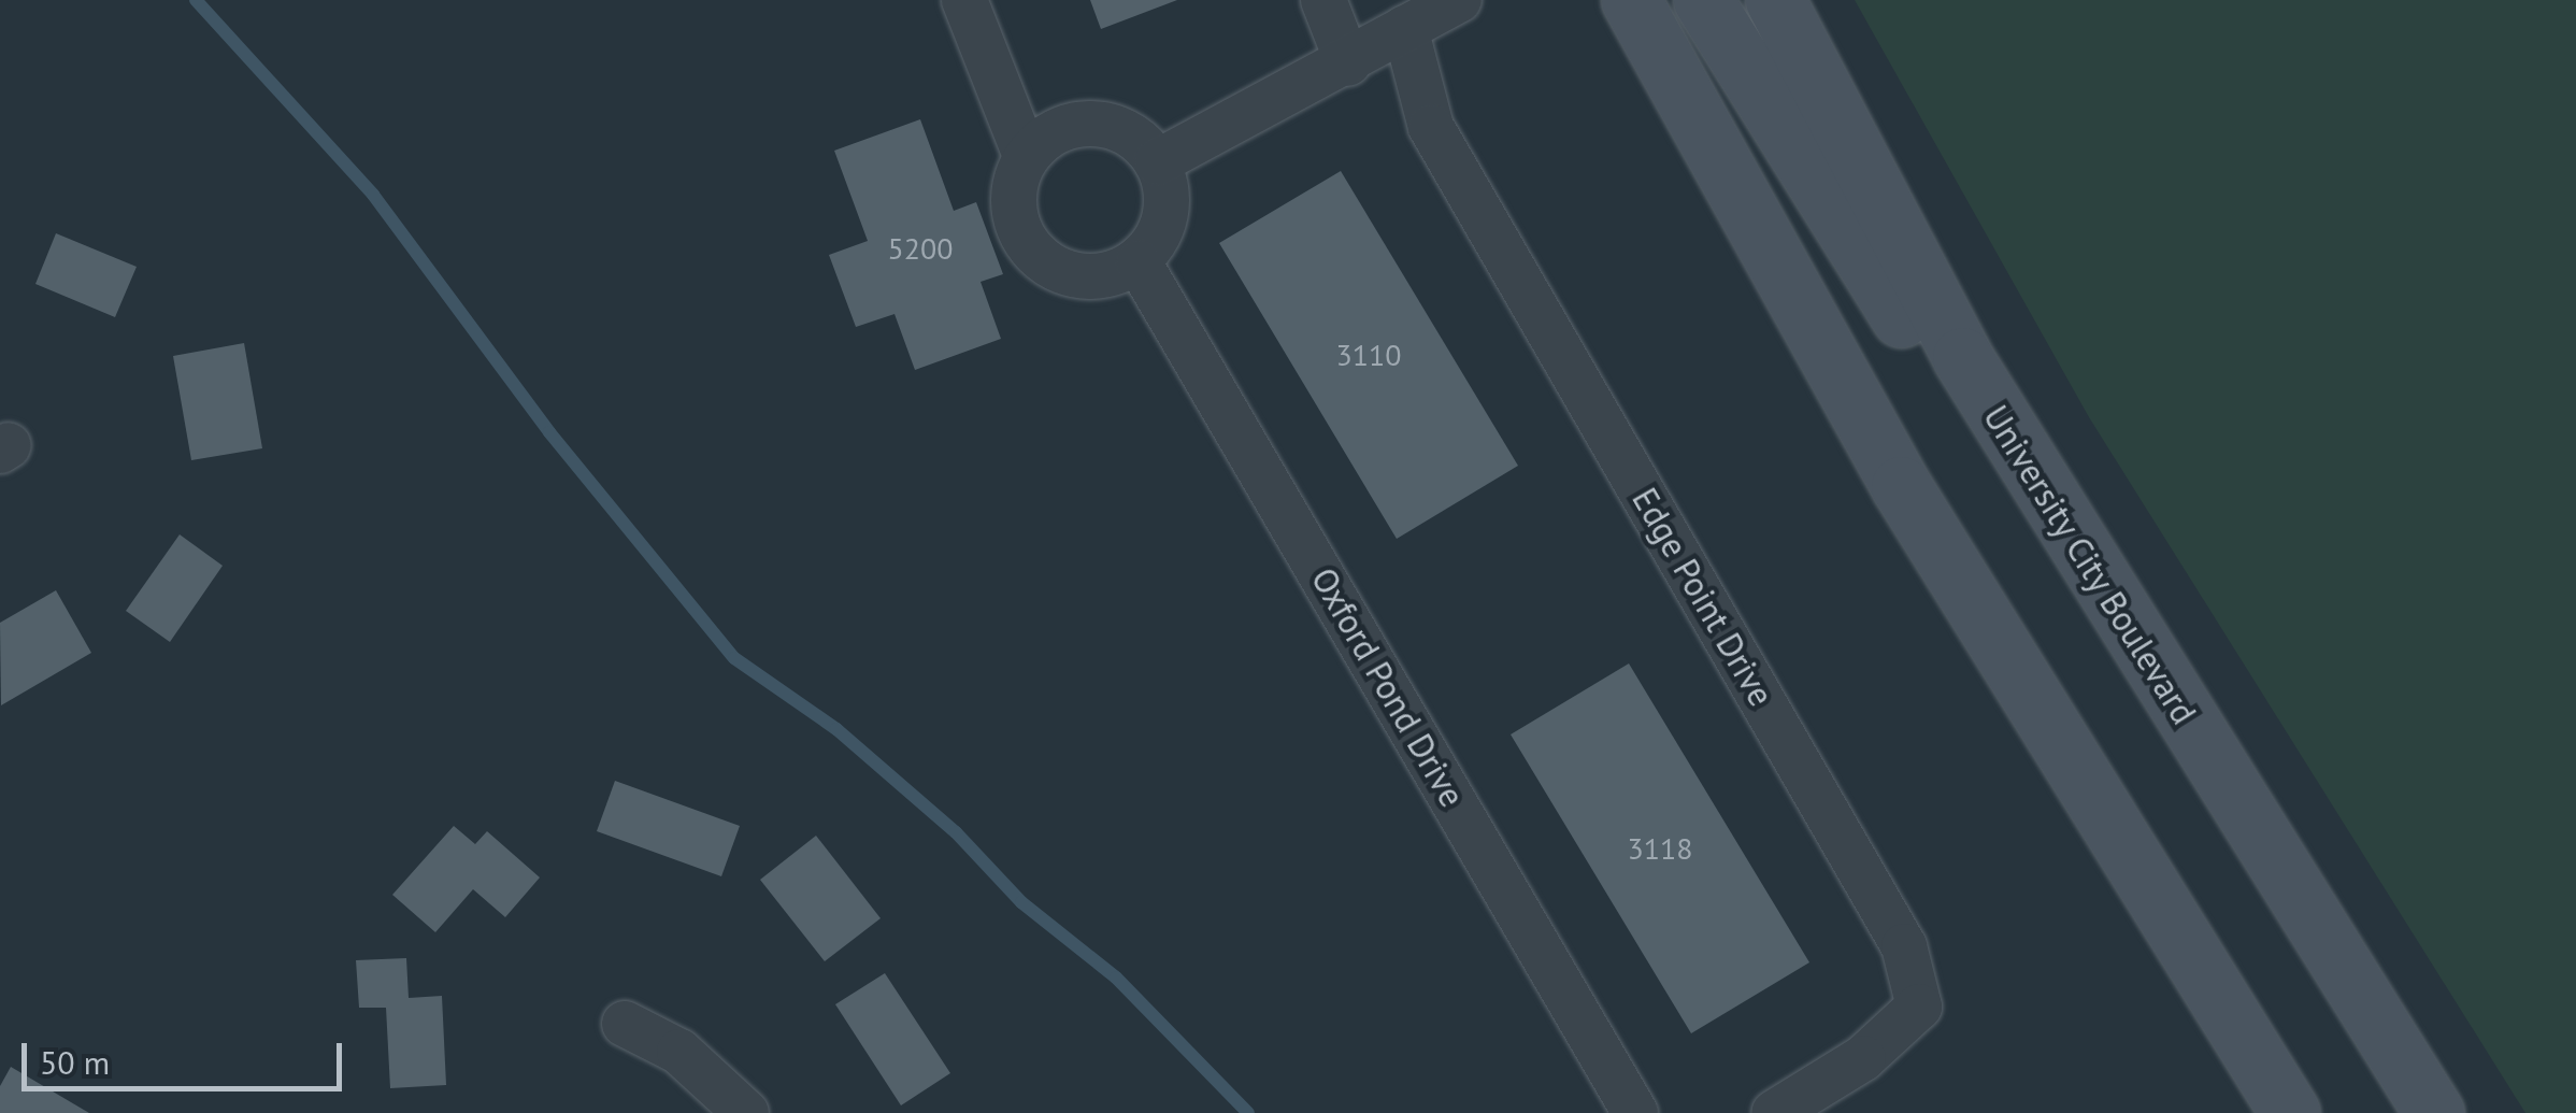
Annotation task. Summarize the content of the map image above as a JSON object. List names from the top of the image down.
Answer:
{
  "streets": {
    "main road": ["University City Boulevard"],
    "street": ["Edge Point Drive", "Oxford Pond Drive"]
  },
  "house_numbers": ["5200", "3110", "3118"],
  "scale_bar": "50 m"
}
